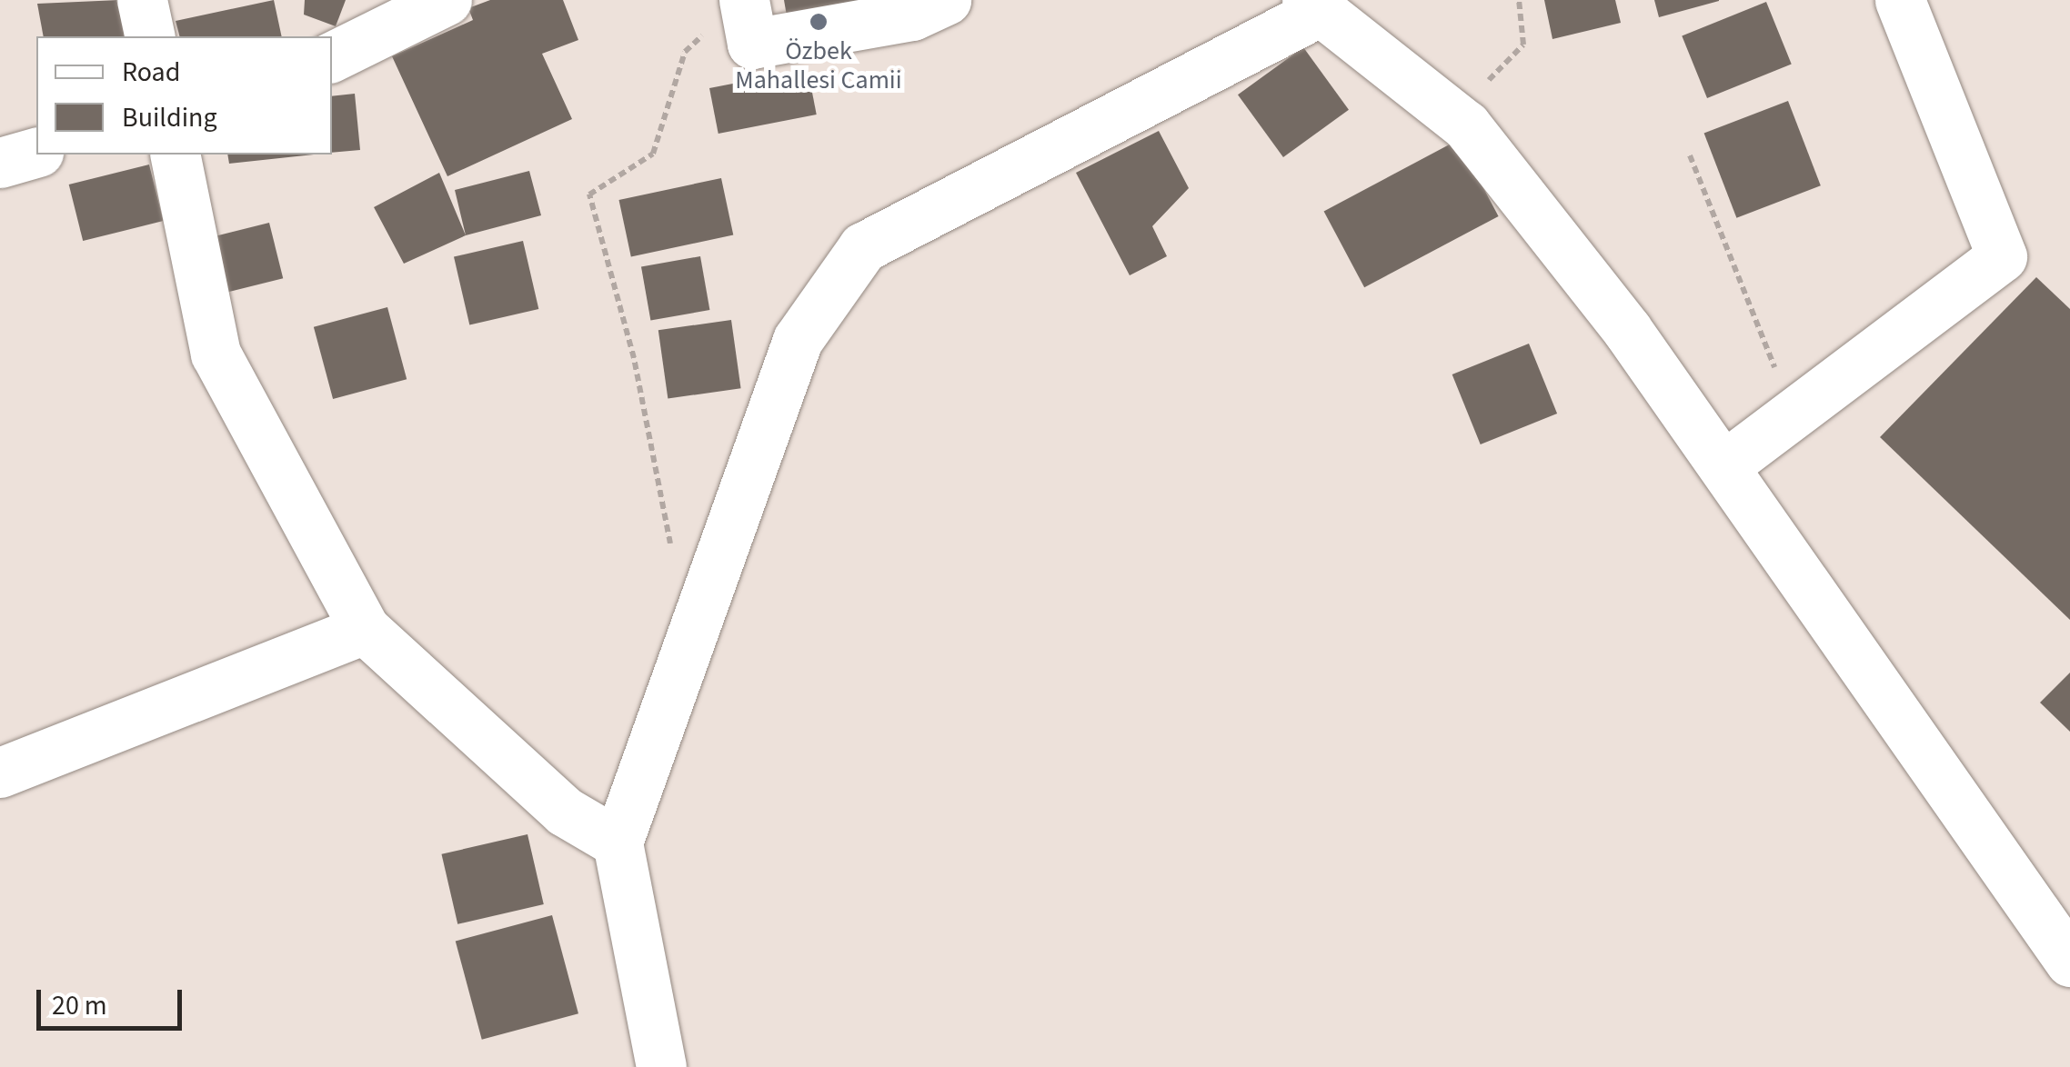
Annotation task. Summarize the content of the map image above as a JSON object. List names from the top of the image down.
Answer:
{
  "places": ["Özbek Mahallesi Camii"],
  "legend": ["Road", "Building"],
  "scale_bar": "20 m"
}
